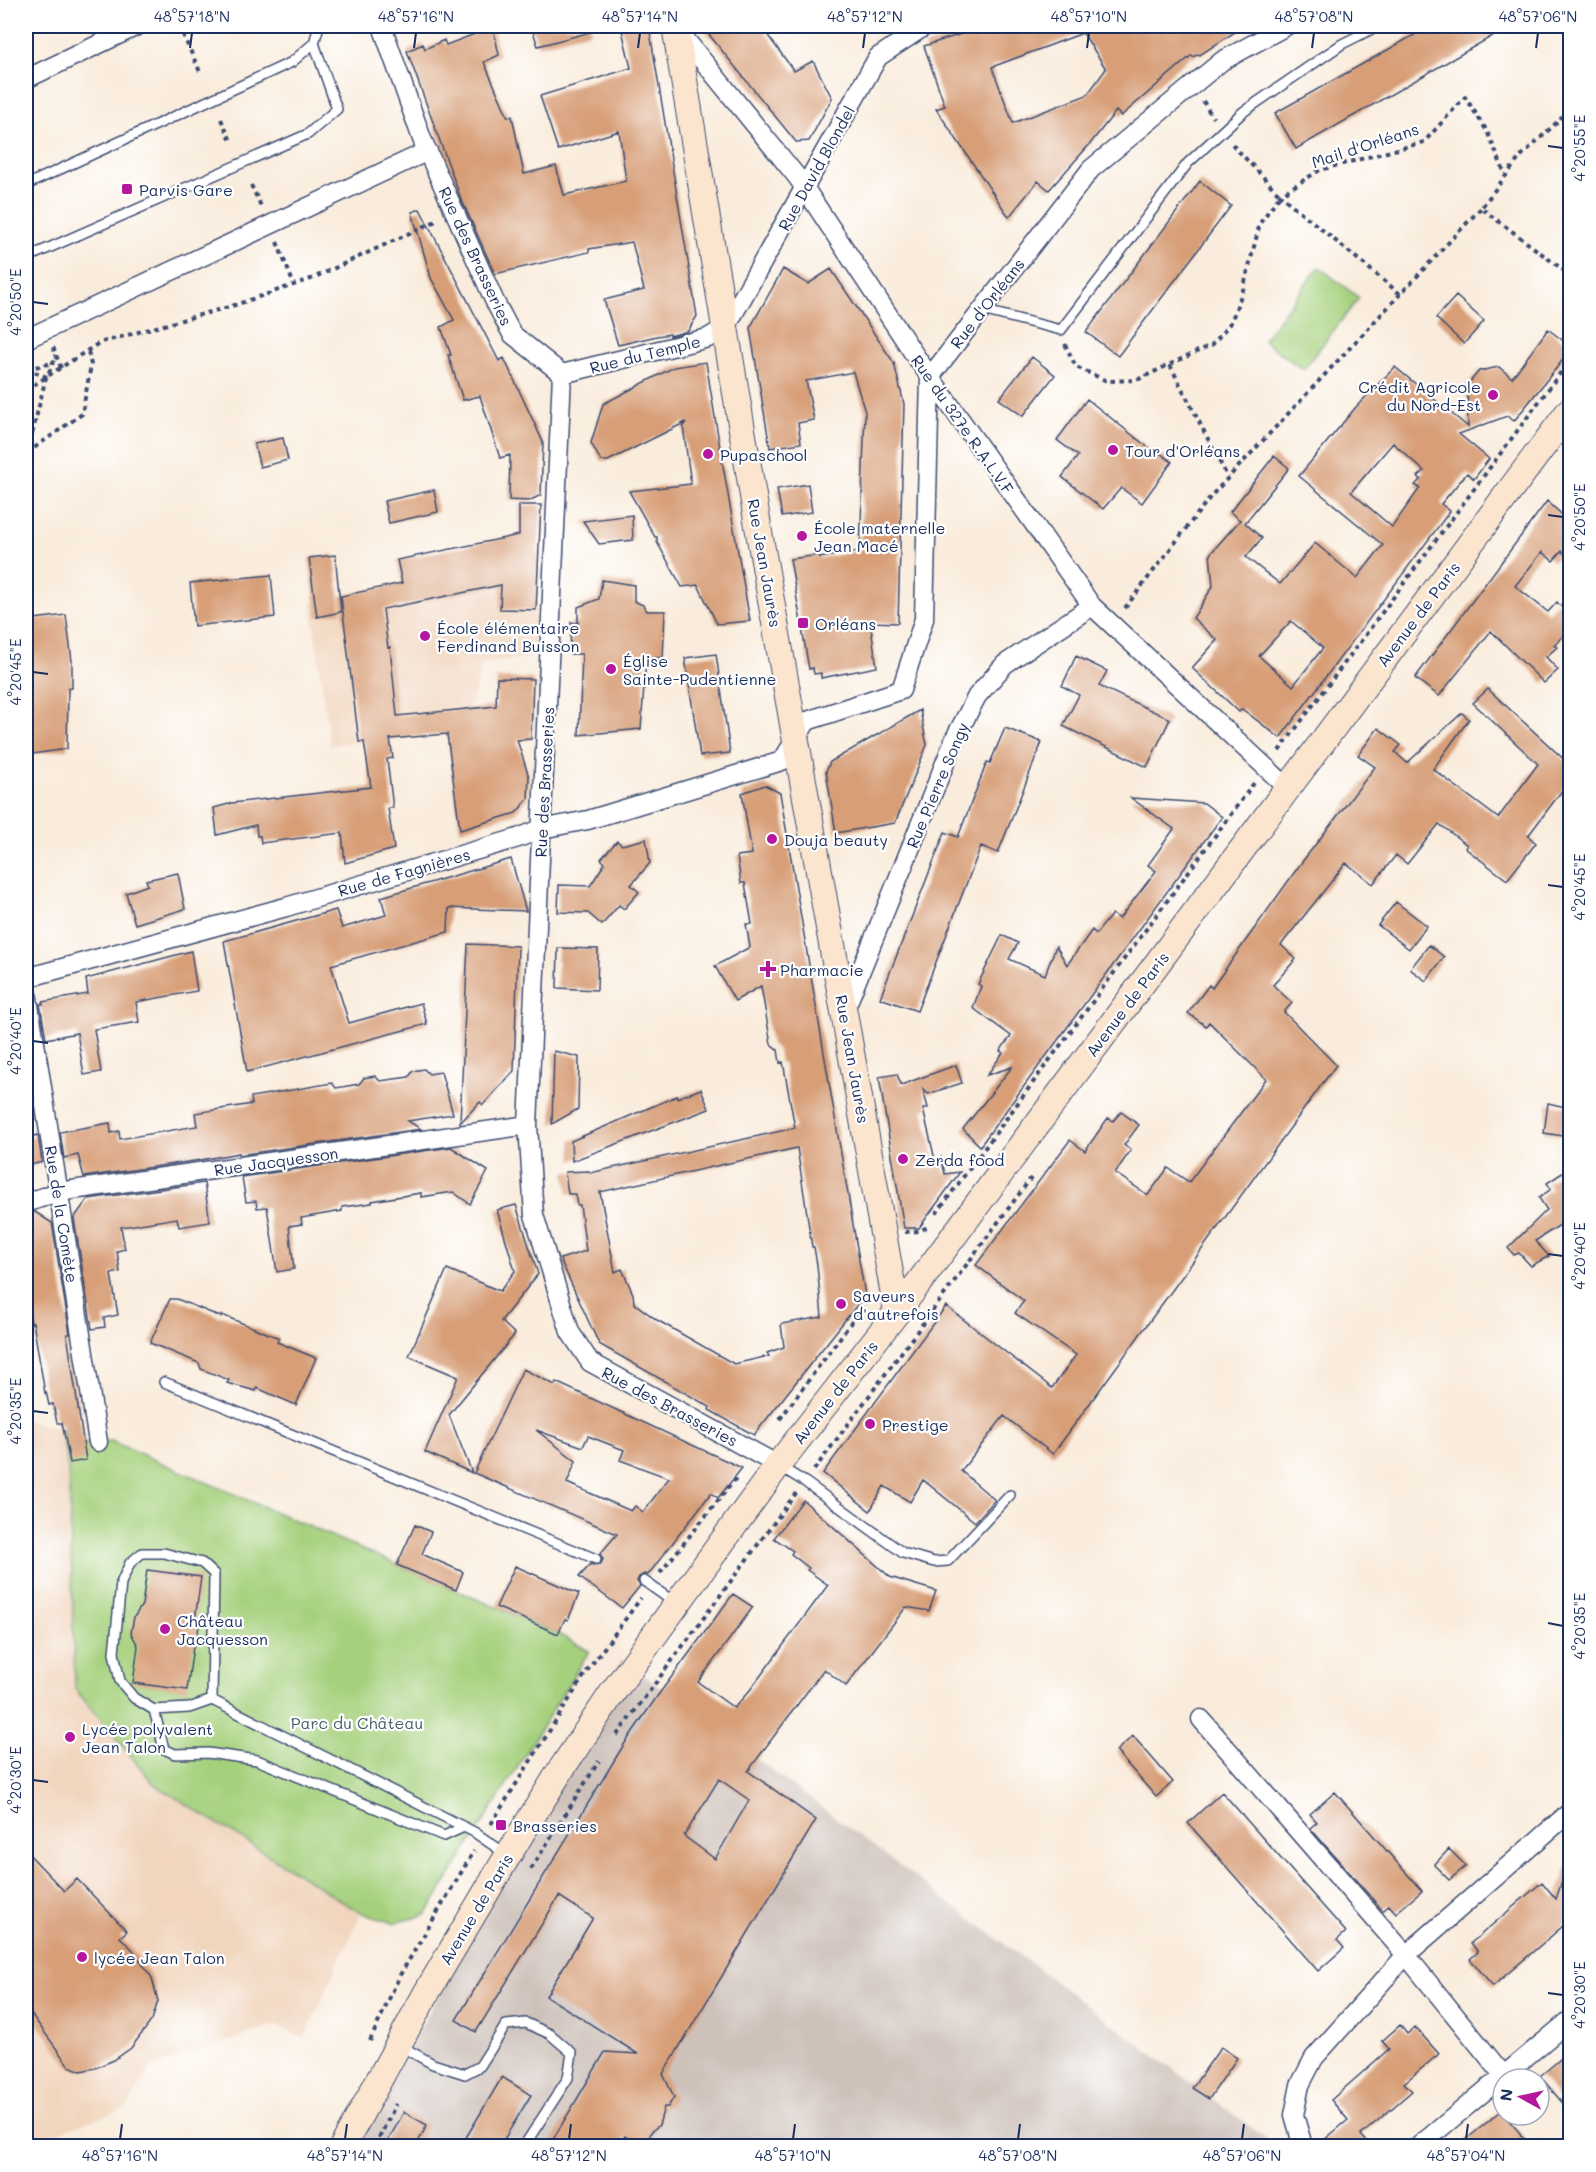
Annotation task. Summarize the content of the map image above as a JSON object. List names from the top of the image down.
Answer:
{
  "streets": {
    "main road": ["Rue Jean Jaurès", "Avenue de Paris"],
    "street": [
      "Rue David Blondel",
      "Rue des Brasseries",
      "Rue d'Orléans",
      "Rue du Temple",
      "Rue du 327e R.A.L.V.F",
      "Rue Pierre Songy",
      "Rue de Fagnières",
      "Rue Jacquesson",
      "Rue de la Comète"
    ],
    "path": ["Mail d'Orléans"]
  },
  "crossings": [
    ["Rue David Blondel", "Rue du Temple"],
    ["Rue David Blondel", "Rue du 327e R.A.L.V.F"],
    ["Rue David Blondel", "Rue Jean Jaurès"],
    ["Rue des Brasseries", "Rue du Temple"],
    ["Rue des Brasseries", "Avenue de Paris"],
    ["Rue des Brasseries", "Rue de Fagnières"],
    ["Rue des Brasseries", "Rue Jacquesson"],
    ["Rue d'Orléans", "Rue du 327e R.A.L.V.F"],
    ["Rue du Temple", "Rue Jean Jaurès"],
    ["Rue du 327e R.A.L.V.F", "Rue Jean Jaurès"],
    ["Rue du 327e R.A.L.V.F", "Avenue de Paris"],
    ["Rue du 327e R.A.L.V.F", "Rue Pierre Songy"],
    ["Rue Jean Jaurès", "Avenue de Paris"],
    ["Rue Jean Jaurès", "Rue Pierre Songy"],
    ["Rue Jean Jaurès", "Rue de Fagnières"],
    ["Rue Jacquesson", "Rue de la Comète"]
  ],
  "parks": ["Parc du Château"],
  "places": {
    "transit": ["Parvis Gare", "Orléans", "Brasseries"],
    "other": [
      "Crédit Agricole du Nord-Est",
      "Tour d'Orléans",
      "Pupaschool",
      "École maternelle Jean Macé",
      "École élémentaire Ferdinand Buisson",
      "Église Sainte-Pudentienne",
      "Douja beauty",
      "Zerda food",
      "Saveurs d'autrefois",
      "Prestige",
      "Château Jacquesson",
      "Lycée polyvalent Jean Talon",
      "lycée Jean Talon"
    ],
    "health": ["Pharmacie"]
  },
  "north": "left",
  "coordinates": [
    "48°57'18\"N",
    "48°57'16\"N",
    "48°57'14\"N",
    "48°57'12\"N",
    "48°57'10\"N",
    "48°57'08\"N",
    "48°57'06\"N",
    "4°20'55\"E",
    "4°20'50\"E",
    "4°20'45\"E",
    "4°20'40\"E",
    "4°20'35\"E",
    "4°20'30\"E",
    "48°57'04\"N"
  ]
}
